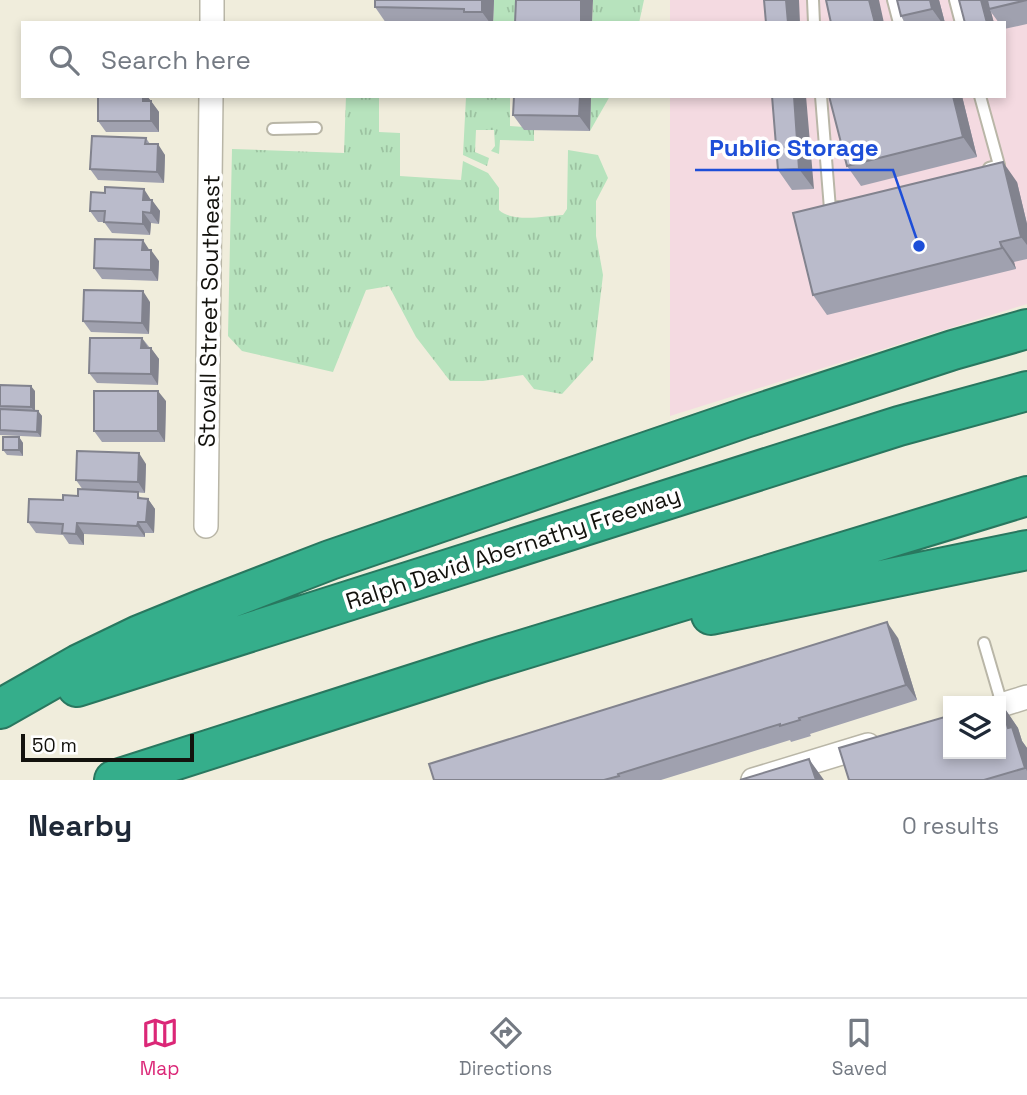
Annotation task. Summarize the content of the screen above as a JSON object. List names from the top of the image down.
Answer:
{
  "streets": {
    "highway": ["Ralph David Abernathy Freeway"],
    "street": ["Stovall Street Southeast"]
  },
  "places": ["Public Storage"],
  "scale_bar": "50 m",
  "page": {
    "search": "Search here",
    "scale": "50 m",
    "heading": ["Nearby", "0 results"],
    "nav": ["Map", "Directions", "Saved"]
  }
}
